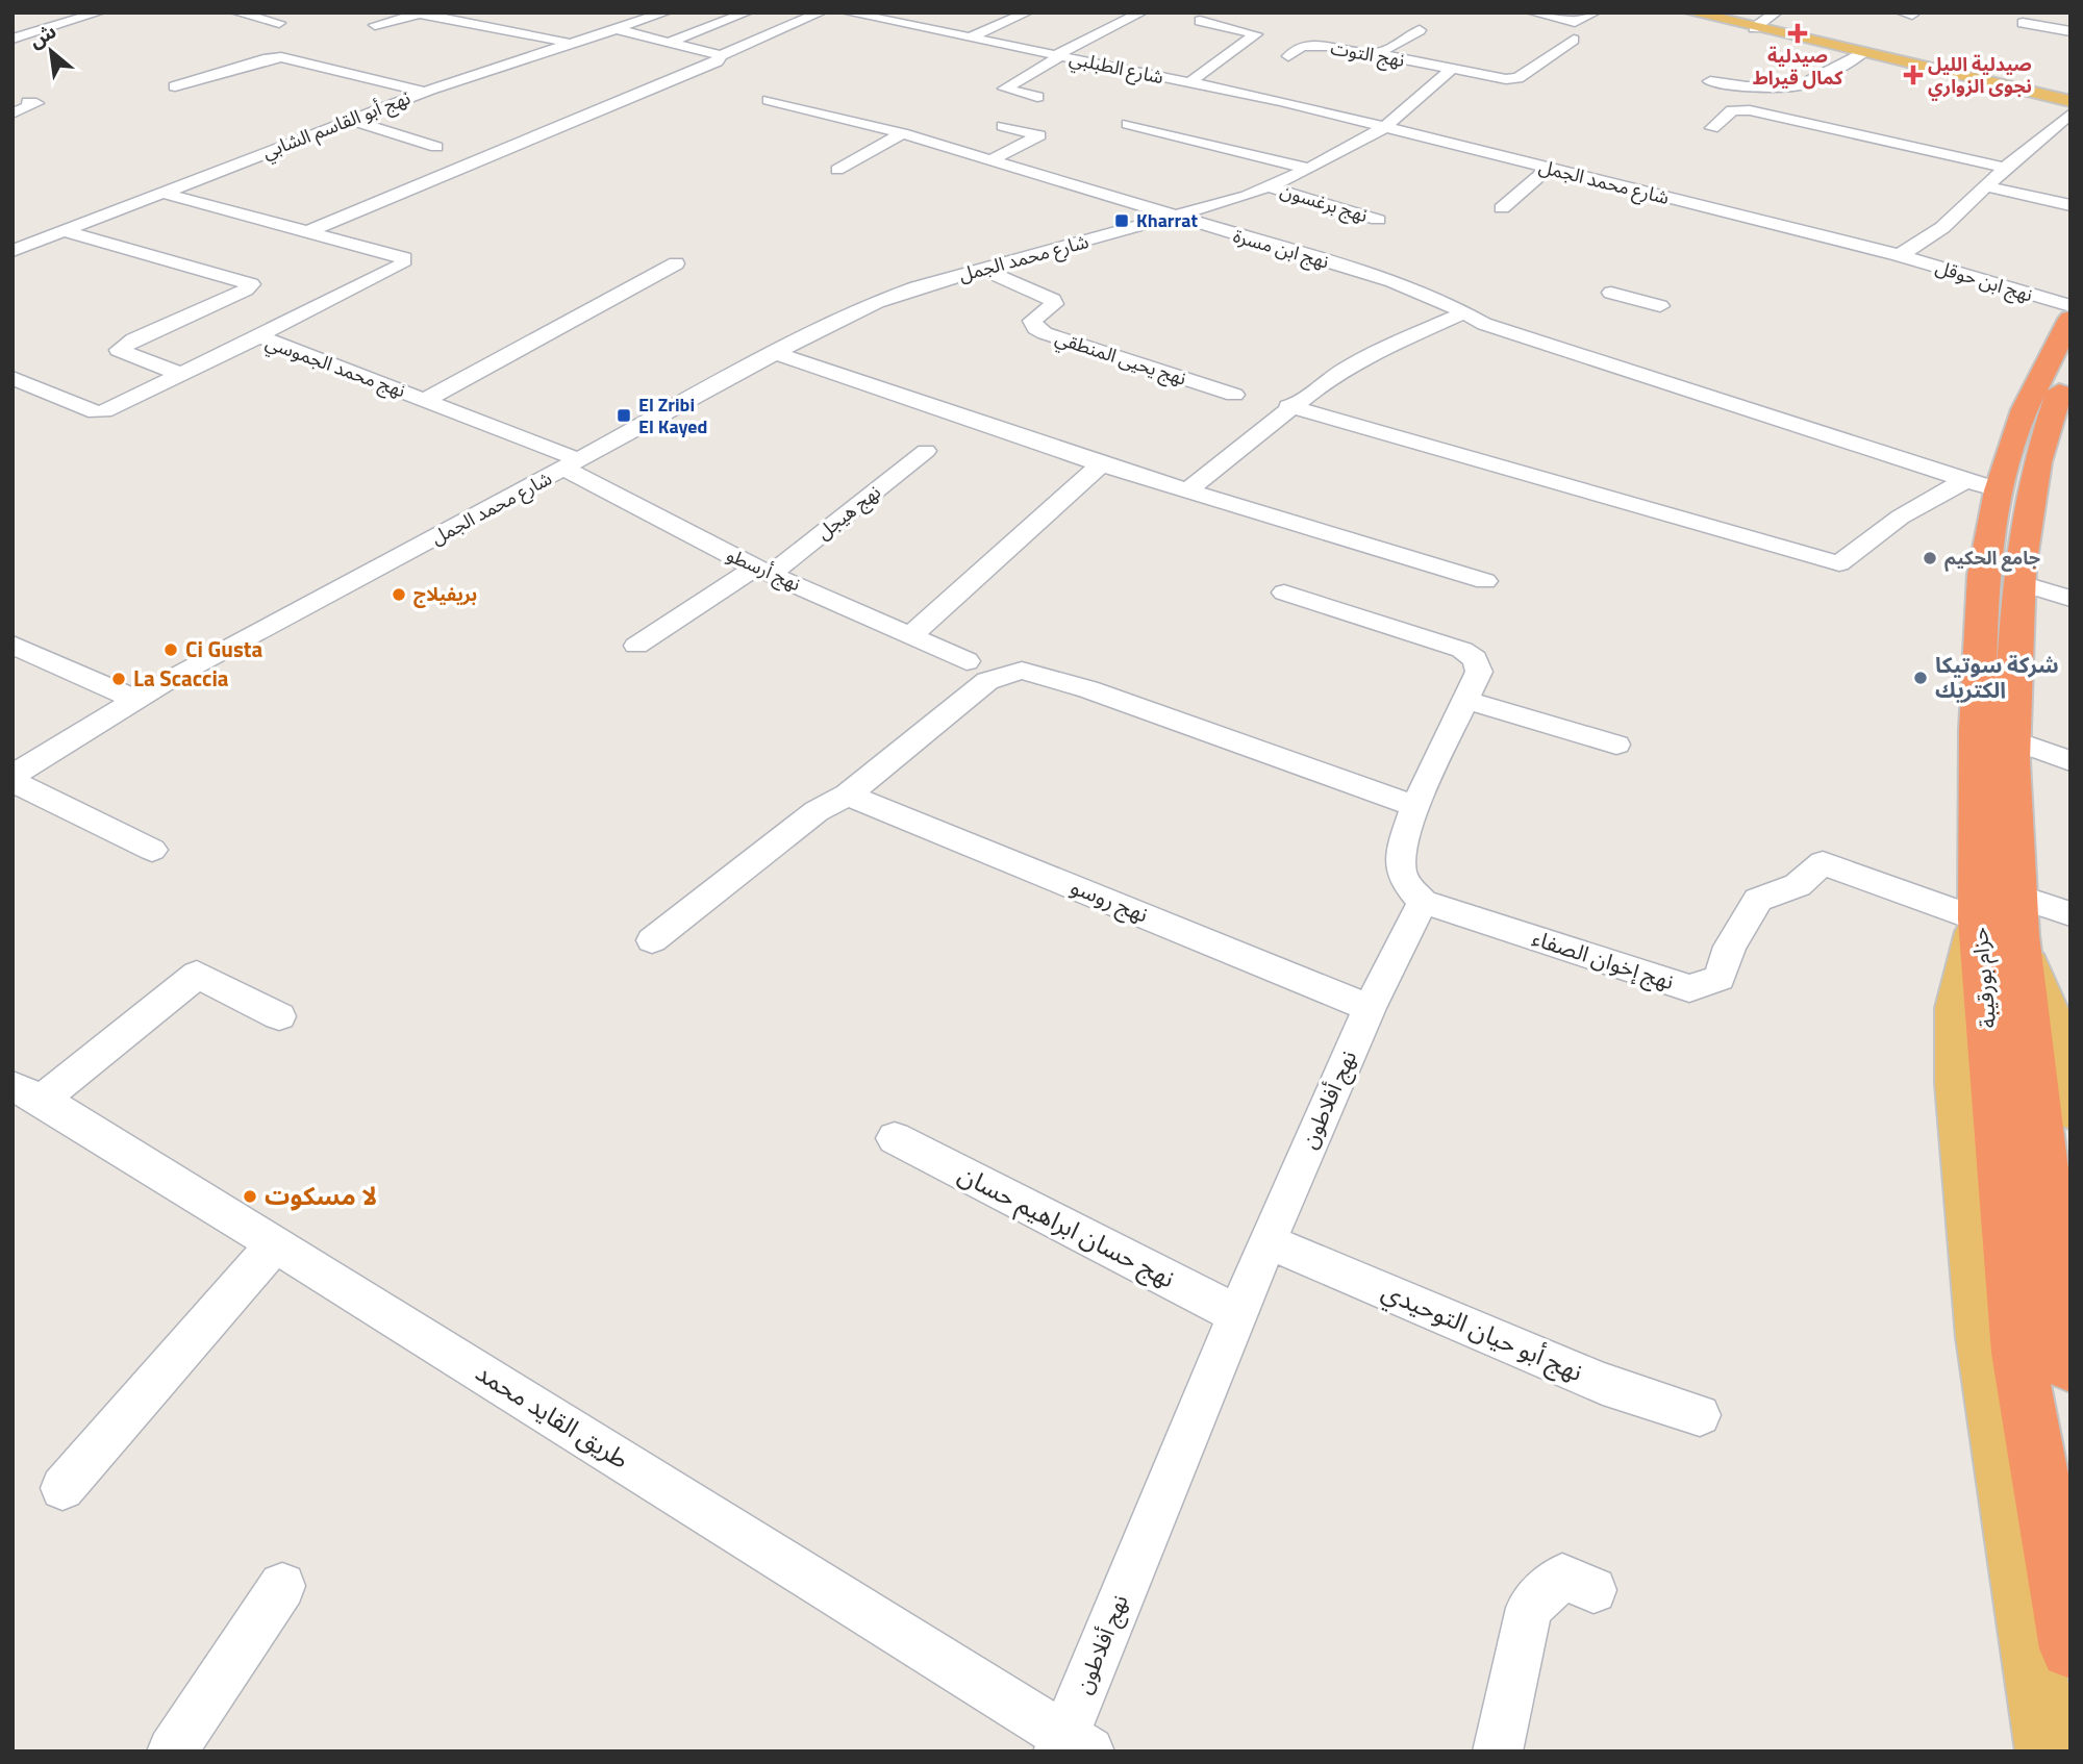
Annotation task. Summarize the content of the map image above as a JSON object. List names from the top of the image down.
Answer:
{
  "streets": {
    "highway": ["حزام بورقيبة"],
    "street": [
      "نهج التوت",
      "شارع الطبلبي",
      "نهج أبو القاسم الشابي",
      "شارع محمد الجمل",
      "نهج برغسون",
      "نهج ابن مسرة",
      "نهج ابن حوقل",
      "نهج يحيى المنطقي",
      "نهج محمد الجموسي",
      "نهج هيجل",
      "نهج أرسطو",
      "نهج روسو",
      "نهج إخوان الصفاء",
      "نهج أفلاطون",
      "نهج حسان ابراهيم حسان",
      "نهج أبو حيان التوحيدي",
      "طريق القايد محمد"
    ]
  },
  "crossings": [
    ["نهج التوت", "شارع الطبلبي"],
    ["نهج التوت", "شارع محمد الجمل"],
    ["شارع الطبلبي", "شارع محمد الجمل"],
    ["شارع محمد الجمل", "نهج برغسون"],
    ["شارع محمد الجمل", "نهج ابن مسرة"],
    ["شارع محمد الجمل", "نهج ابن حوقل"],
    ["شارع محمد الجمل", "نهج يحيى المنطقي"],
    ["شارع محمد الجمل", "نهج محمد الجموسي"],
    ["شارع محمد الجمل", "نهج أرسطو"],
    ["نهج ابن مسرة", "حزام بورقيبة"],
    ["نهج محمد الجموسي", "نهج أرسطو"],
    ["نهج هيجل", "نهج أرسطو"],
    ["نهج روسو", "نهج أفلاطون"],
    ["نهج إخوان الصفاء", "حزام بورقيبة"],
    ["نهج إخوان الصفاء", "نهج أفلاطون"],
    ["نهج أفلاطون", "نهج حسان ابراهيم حسان"],
    ["نهج أفلاطون", "نهج أبو حيان التوحيدي"],
    ["نهج أفلاطون", "طريق القايد محمد"]
  ],
  "places": {
    "health": ["صيدلية كمال قيراط", "صيدلية الليل نجوى الزواري"],
    "transit": ["Kharrat", "El Zribi El Kayed"],
    "other": [
      "جامع الحكيم",
      "بريفيلاج",
      "Ci Gusta",
      "شركة سوتيكا الكتريك",
      "La Scaccia",
      "لا مسكوت"
    ]
  },
  "north": "top left"
}
